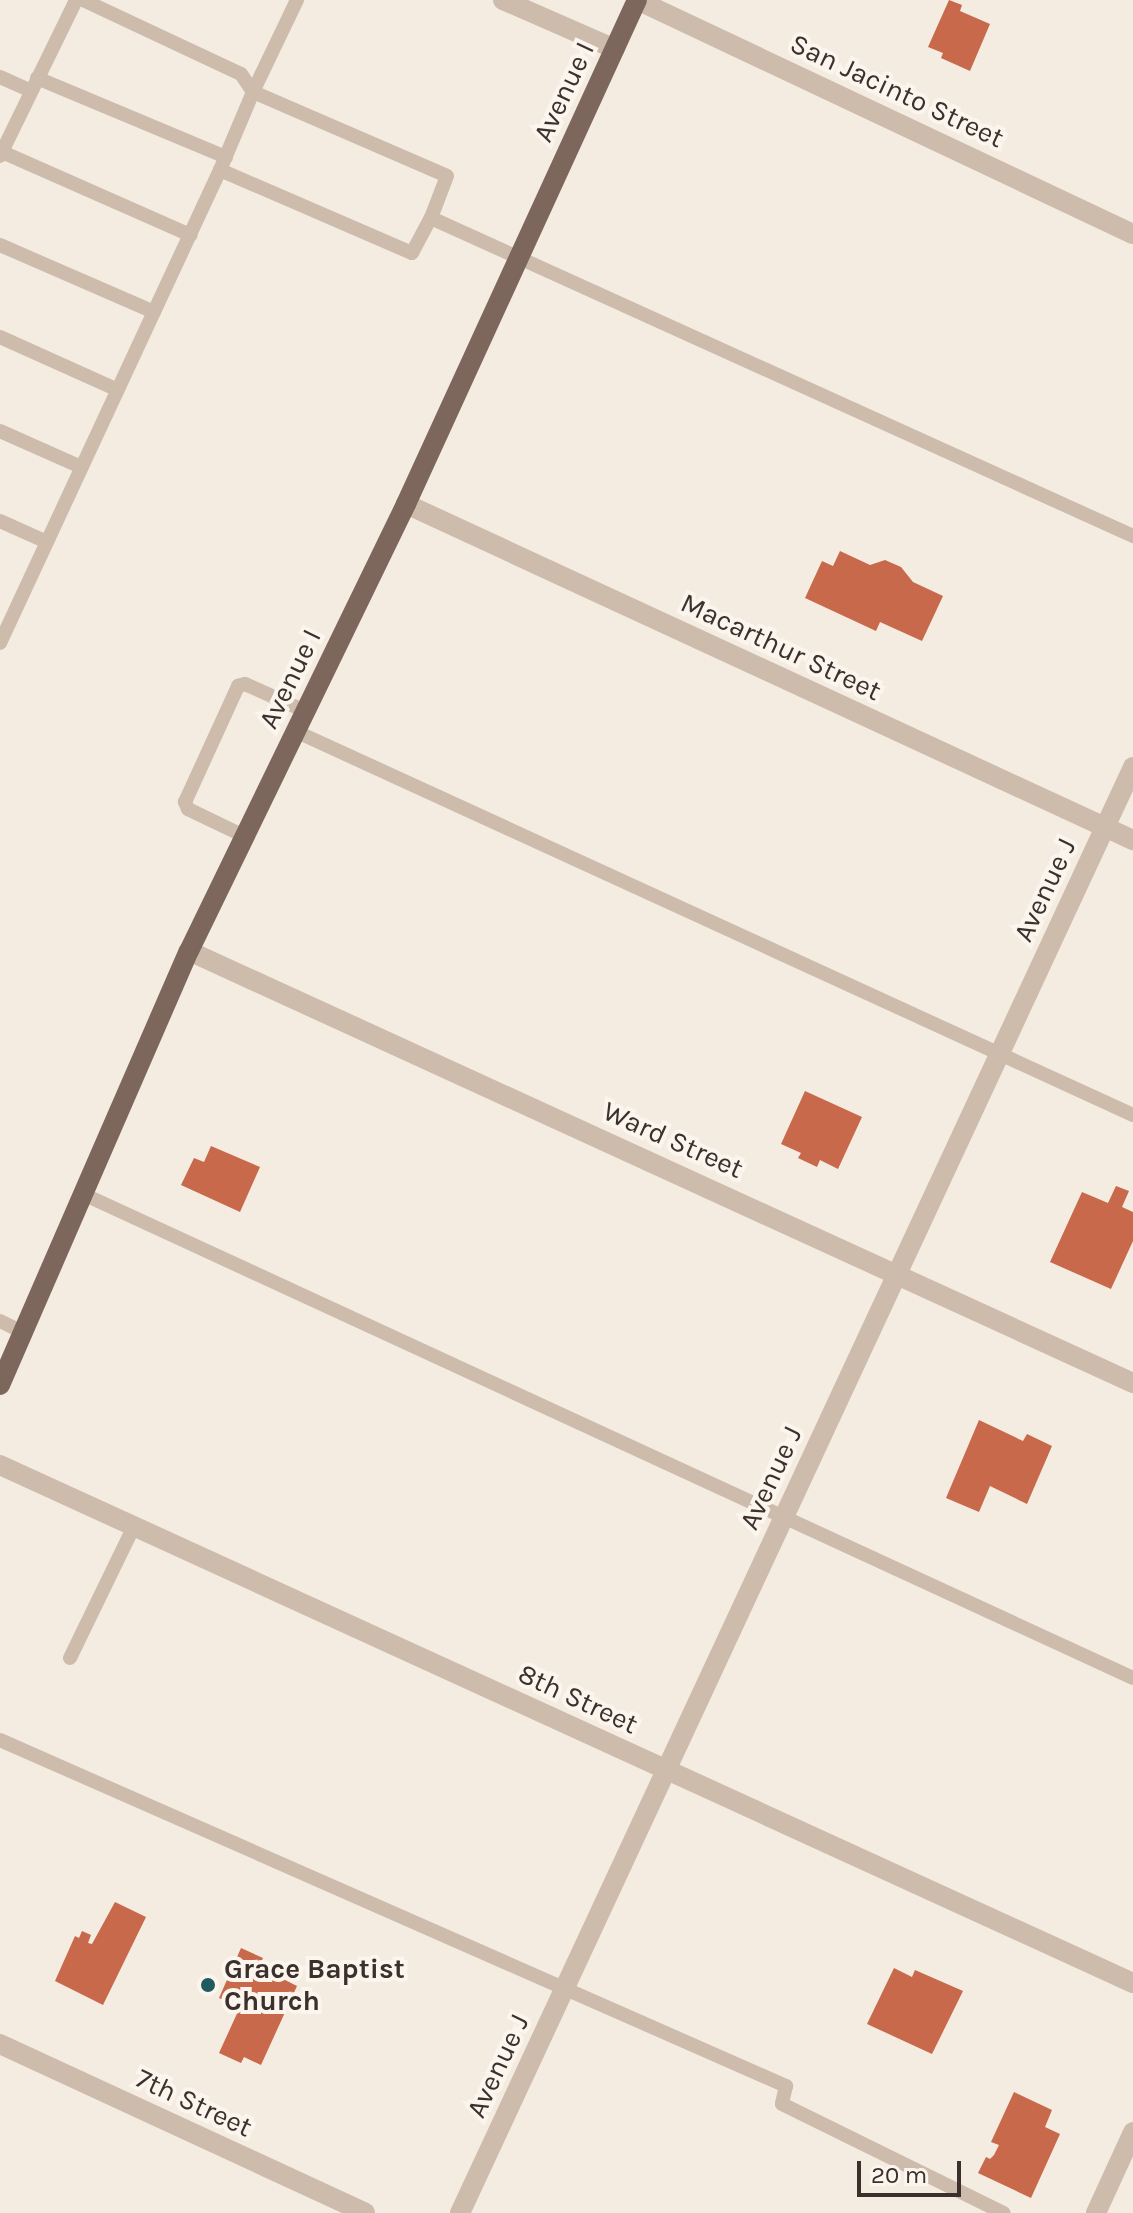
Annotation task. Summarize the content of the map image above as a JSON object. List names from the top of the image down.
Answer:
{
  "streets": {
    "main road": ["Avenue I"],
    "street": [
      "San Jacinto Street",
      "Macarthur Street",
      "Avenue J",
      "Ward Street",
      "8th Street",
      "7th Street"
    ]
  },
  "crossings": [
    ["San Jacinto Street", "Avenue I"],
    ["Avenue I", "Macarthur Street"],
    ["Avenue I", "Ward Street"],
    ["Macarthur Street", "Avenue J"],
    ["Avenue J", "Ward Street"],
    ["Avenue J", "8th Street"]
  ],
  "places": ["Grace Baptist Church"],
  "scale_bar": "20 m"
}
